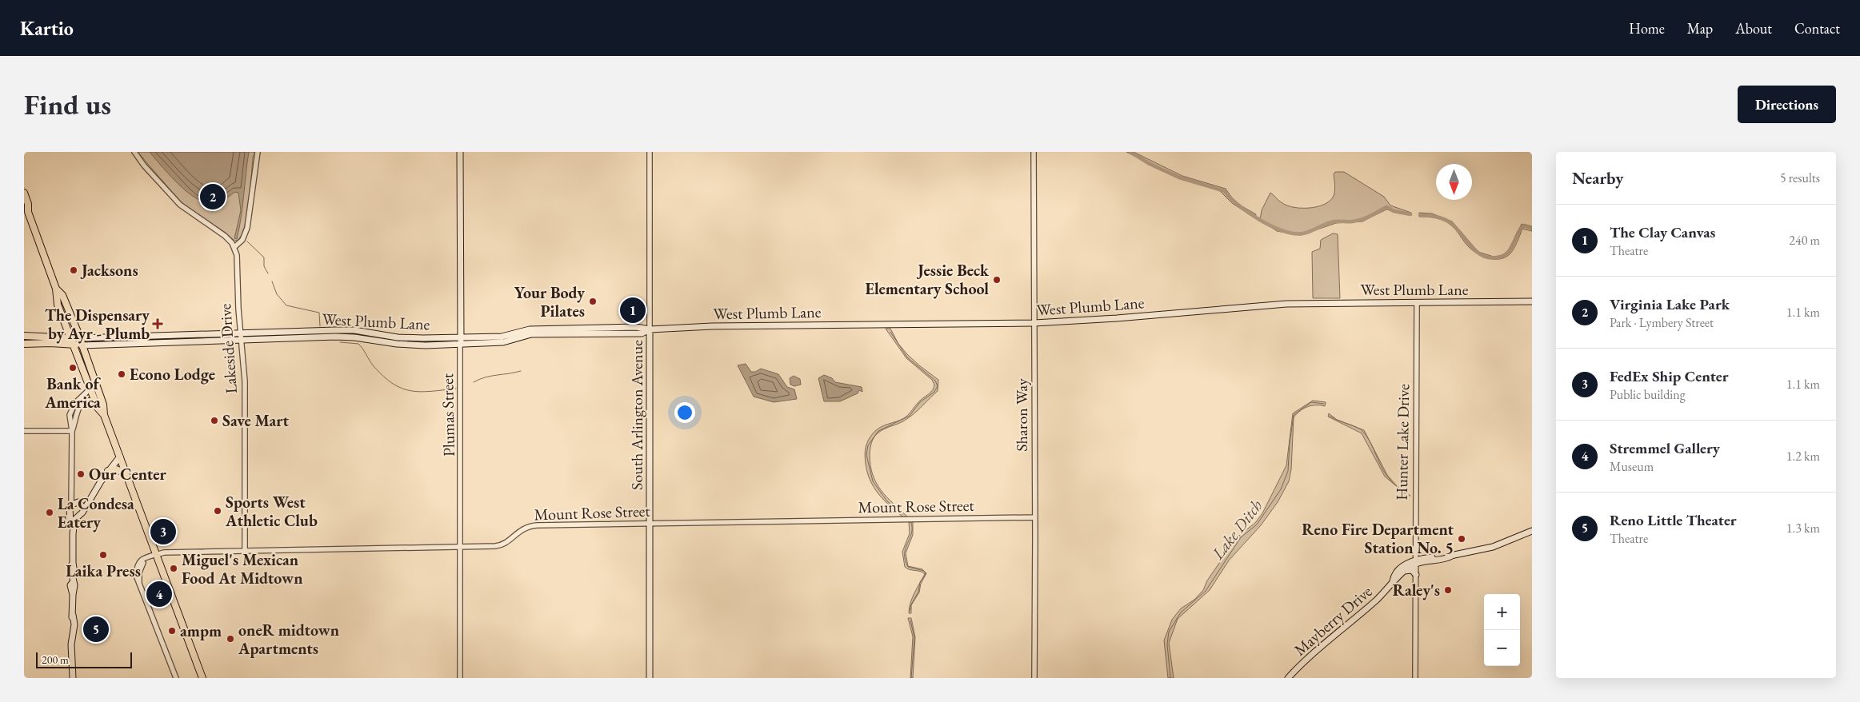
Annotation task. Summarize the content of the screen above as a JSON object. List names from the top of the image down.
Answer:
{
  "streets": {
    "main road": [
      "West Plumb Lane",
      "Plumas Street",
      "South Arlington Avenue",
      "Mayberry Drive"
    ],
    "street": [
      "Lakeside Drive",
      "Sharon Way",
      "Hunter Lake Drive",
      "Mount Rose Street"
    ]
  },
  "crossings": [
    ["West Plumb Lane", "Lakeside Drive"],
    ["West Plumb Lane", "Plumas Street"],
    ["West Plumb Lane", "South Arlington Avenue"],
    ["West Plumb Lane", "Sharon Way"],
    ["West Plumb Lane", "Hunter Lake Drive"],
    ["Lakeside Drive", "Mount Rose Street"],
    ["Plumas Street", "Mount Rose Street"],
    ["South Arlington Avenue", "Mount Rose Street"],
    ["Sharon Way", "Mount Rose Street"],
    ["Hunter Lake Drive", "Mayberry Drive"]
  ],
  "water": ["Lake Ditch"],
  "places": {
    "other": [
      "Jacksons",
      "Jessie Beck Elementary School",
      "Your Body Pilates",
      "Bank of America",
      "Econo Lodge",
      "Save Mart",
      "Our Center",
      "Sports West Athletic Club",
      "La Condesa Eatery",
      "Reno Fire Department Station No. 5",
      "Laika Press",
      "Miguel's Mexican Food At Midtown",
      "Raley's",
      "ampm",
      "oneR midtown Apartments"
    ],
    "health": ["The Dispensary by Ayr - Plumb"]
  },
  "scale_bar": "200 m",
  "north": "bottom",
  "page": {
    "header": "Kartio",
    "nav": [
      "Home",
      "Map",
      "About",
      "Contact"
    ],
    "buttons": "Directions",
    "title": "Find us",
    "heading": ["Nearby", "5 results"],
    "pins": [
      "2",
      "1",
      "3",
      "4",
      "5"
    ],
    "list": [
      {
        "mark": "1",
        "name": "The Clay Canvas",
        "note": "Theatre",
        "value": "240 m"
      },
      {
        "mark": "2",
        "name": "Virginia Lake Park",
        "note": "Park · Lymbery Street",
        "value": "1.1 km"
      },
      {
        "mark": "3",
        "name": "FedEx Ship Center",
        "note": "Public building",
        "value": "1.1 km"
      },
      {
        "mark": "4",
        "name": "Stremmel Gallery",
        "note": "Museum",
        "value": "1.2 km"
      },
      {
        "mark": "5",
        "name": "Reno Little Theater",
        "note": "Theatre",
        "value": "1.3 km"
      }
    ],
    "map_buttons": ["+", "−"],
    "scale": "200 m"
  }
}
